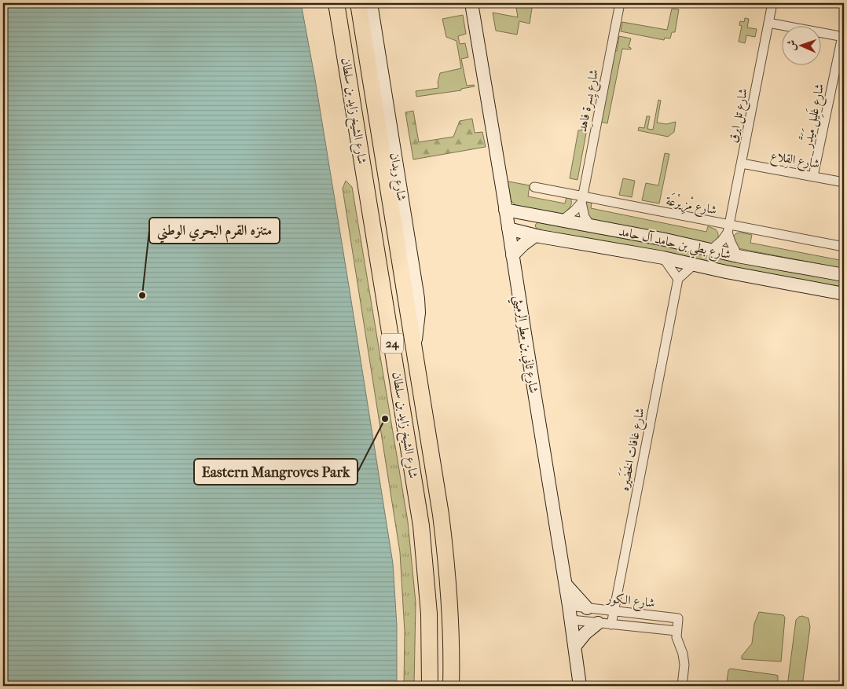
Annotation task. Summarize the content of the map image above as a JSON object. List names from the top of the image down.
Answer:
{
  "streets": {
    "highway": ["شارع الشيخ زايد بن سلطان", "24"],
    "street": [
      "شارع يِسرة فاهِد",
      "شارع تل ابرق",
      "شارع غَلِيل مَيَدَّر",
      "شارع القِلاع",
      "شارع ربدان",
      "شارع مْزِيرْعَة",
      "شارع بطي بن حامد آل حامد",
      "شارع ثاني بن مطر الرميثي",
      "شارع غافات الخَضَيره",
      "شارع الكور"
    ]
  },
  "crossings": [
    ["شارع يِسرة فاهِد", "شارع مْزِيرْعَة"],
    ["شارع يِسرة فاهِد", "شارع بطي بن حامد آل حامد"],
    ["شارع الشيخ زايد بن سلطان", "شارع ربدان"],
    ["شارع تل ابرق", "شارع القِلاع"],
    ["شارع تل ابرق", "شارع مْزِيرْعَة"],
    ["شارع غَلِيل مَيَدَّر", "شارع القِلاع"],
    ["شارع بطي بن حامد آل حامد", "شارع ثاني بن مطر الرميثي"],
    ["شارع ثاني بن مطر الرميثي", "شارع الكور"],
    ["شارع غافات الخَضَيره", "شارع الكور"]
  ],
  "places": ["متنزه القرم البحري الوطني", "Eastern Mangroves Park"],
  "north": "left"
}
